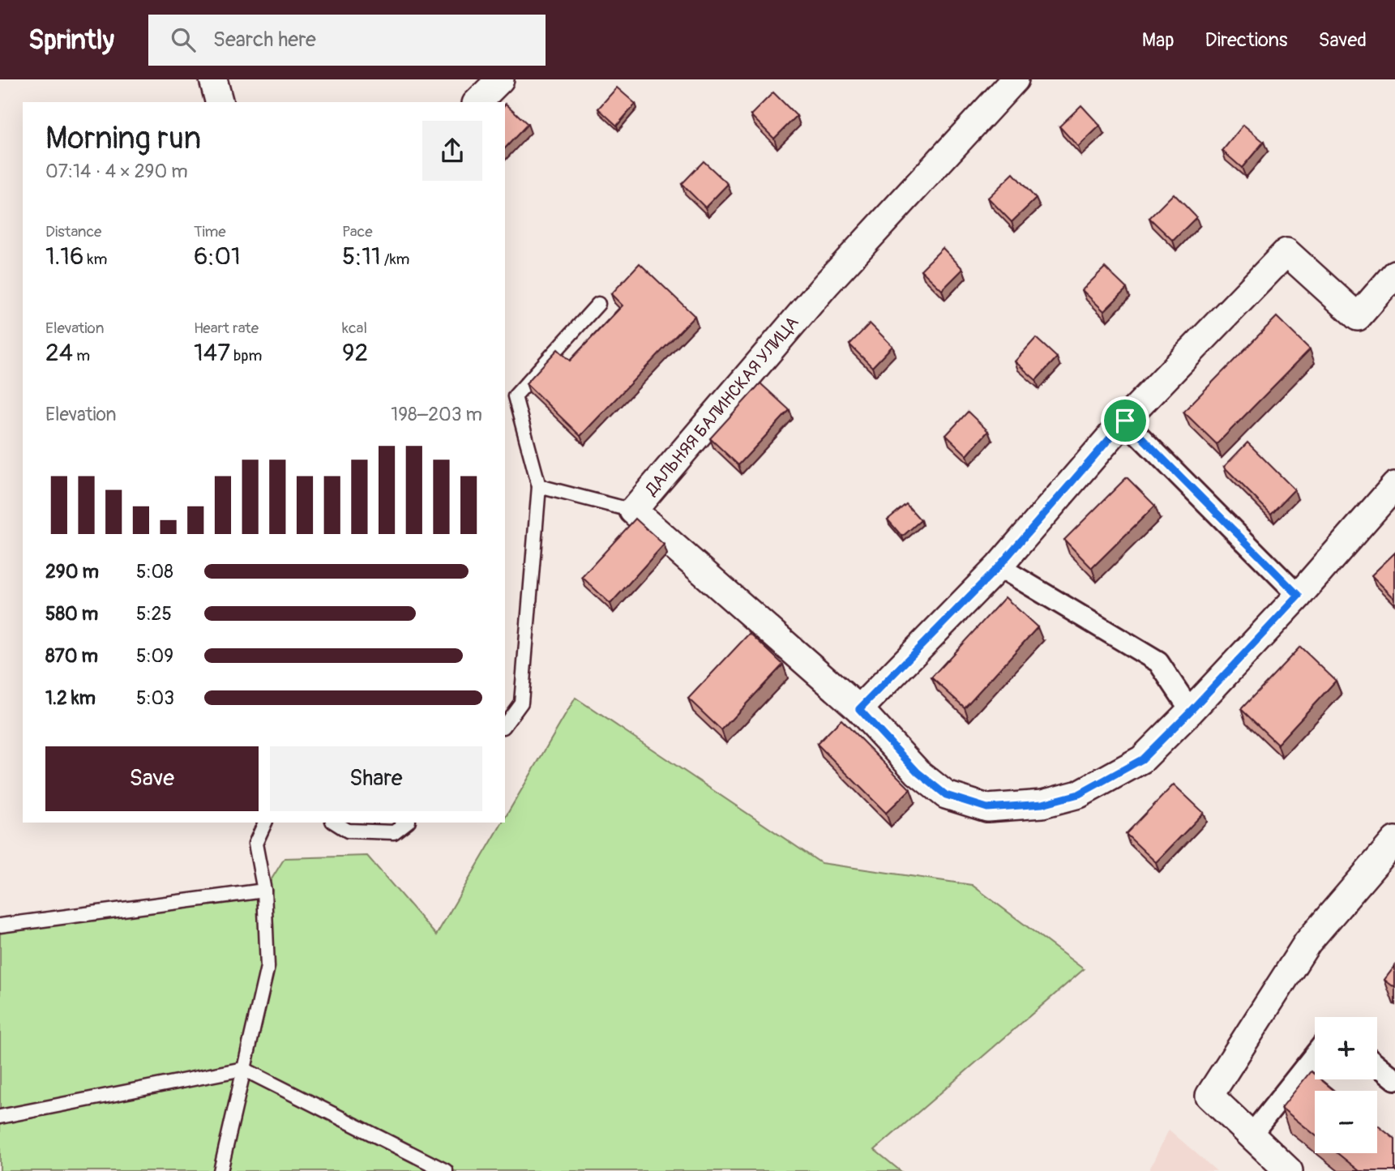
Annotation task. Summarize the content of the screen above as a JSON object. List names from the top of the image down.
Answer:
{
  "streets": {
    "street": ["ДАЛЬНЯЯ БАЛИНСКАЯ УЛИЦА"]
  },
  "page": {
    "header": "Sprintly",
    "search": "Search here",
    "nav": ["Map", "Directions", "Saved"],
    "heading": ["Morning run", "07:14 · 4 × 290 m"],
    "stats": [
      ["Distance", "1.16 km"],
      ["Time", "6:01"],
      ["Pace", "5:11 /km"],
      ["Elevation", "24 m"],
      ["Heart rate", "147 bpm"],
      ["kcal", "92"]
    ],
    "chart": ["Elevation", "198–203 m"],
    "list": [
      {
        "name": "290 m",
        "note": "5:08"
      },
      {
        "name": "580 m",
        "note": "5:25"
      },
      {
        "name": "870 m",
        "note": "5:09"
      },
      {
        "name": "1.2 km",
        "note": "5:03"
      }
    ],
    "buttons": ["Save", "Share"],
    "map_buttons": ["+", "−"]
  }
}
